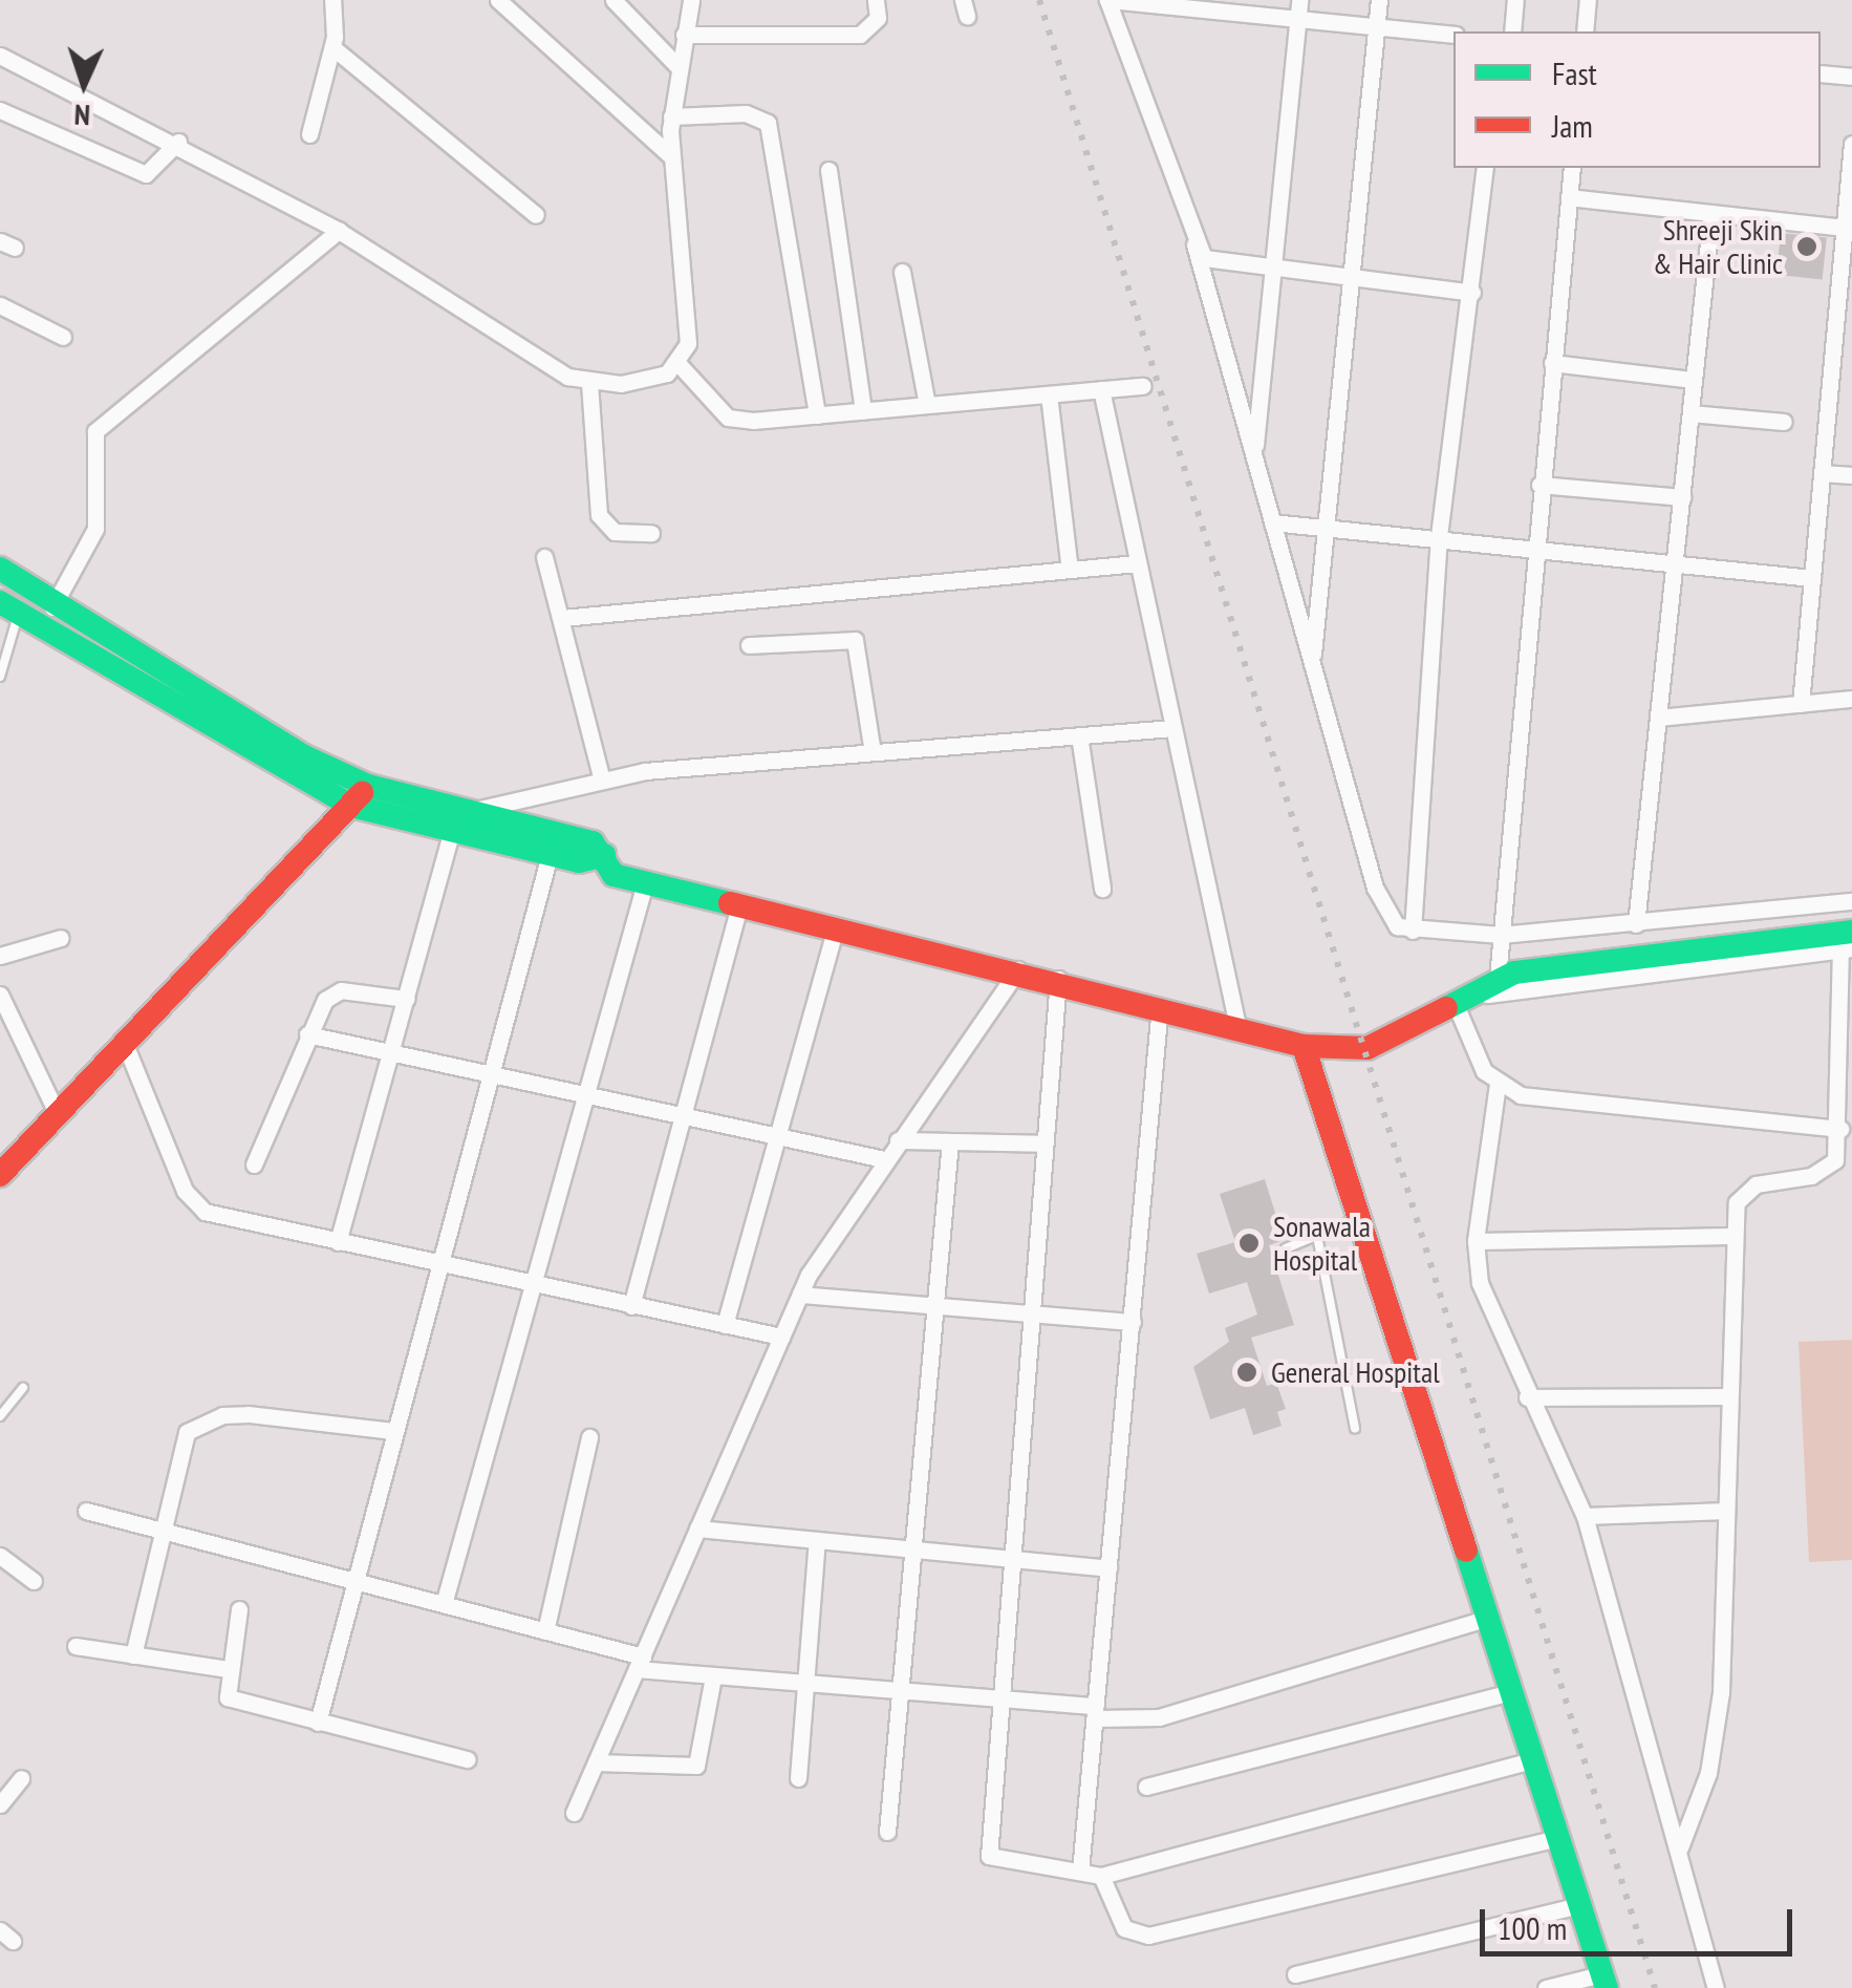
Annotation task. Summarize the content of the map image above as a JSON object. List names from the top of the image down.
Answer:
{
  "places": ["Shreeji Skin & Hair Clinic", "Sonawala Hospital", "General Hospital"],
  "legend": ["Fast", "Jam"],
  "scale_bar": "100 m",
  "north": "bottom"
}
